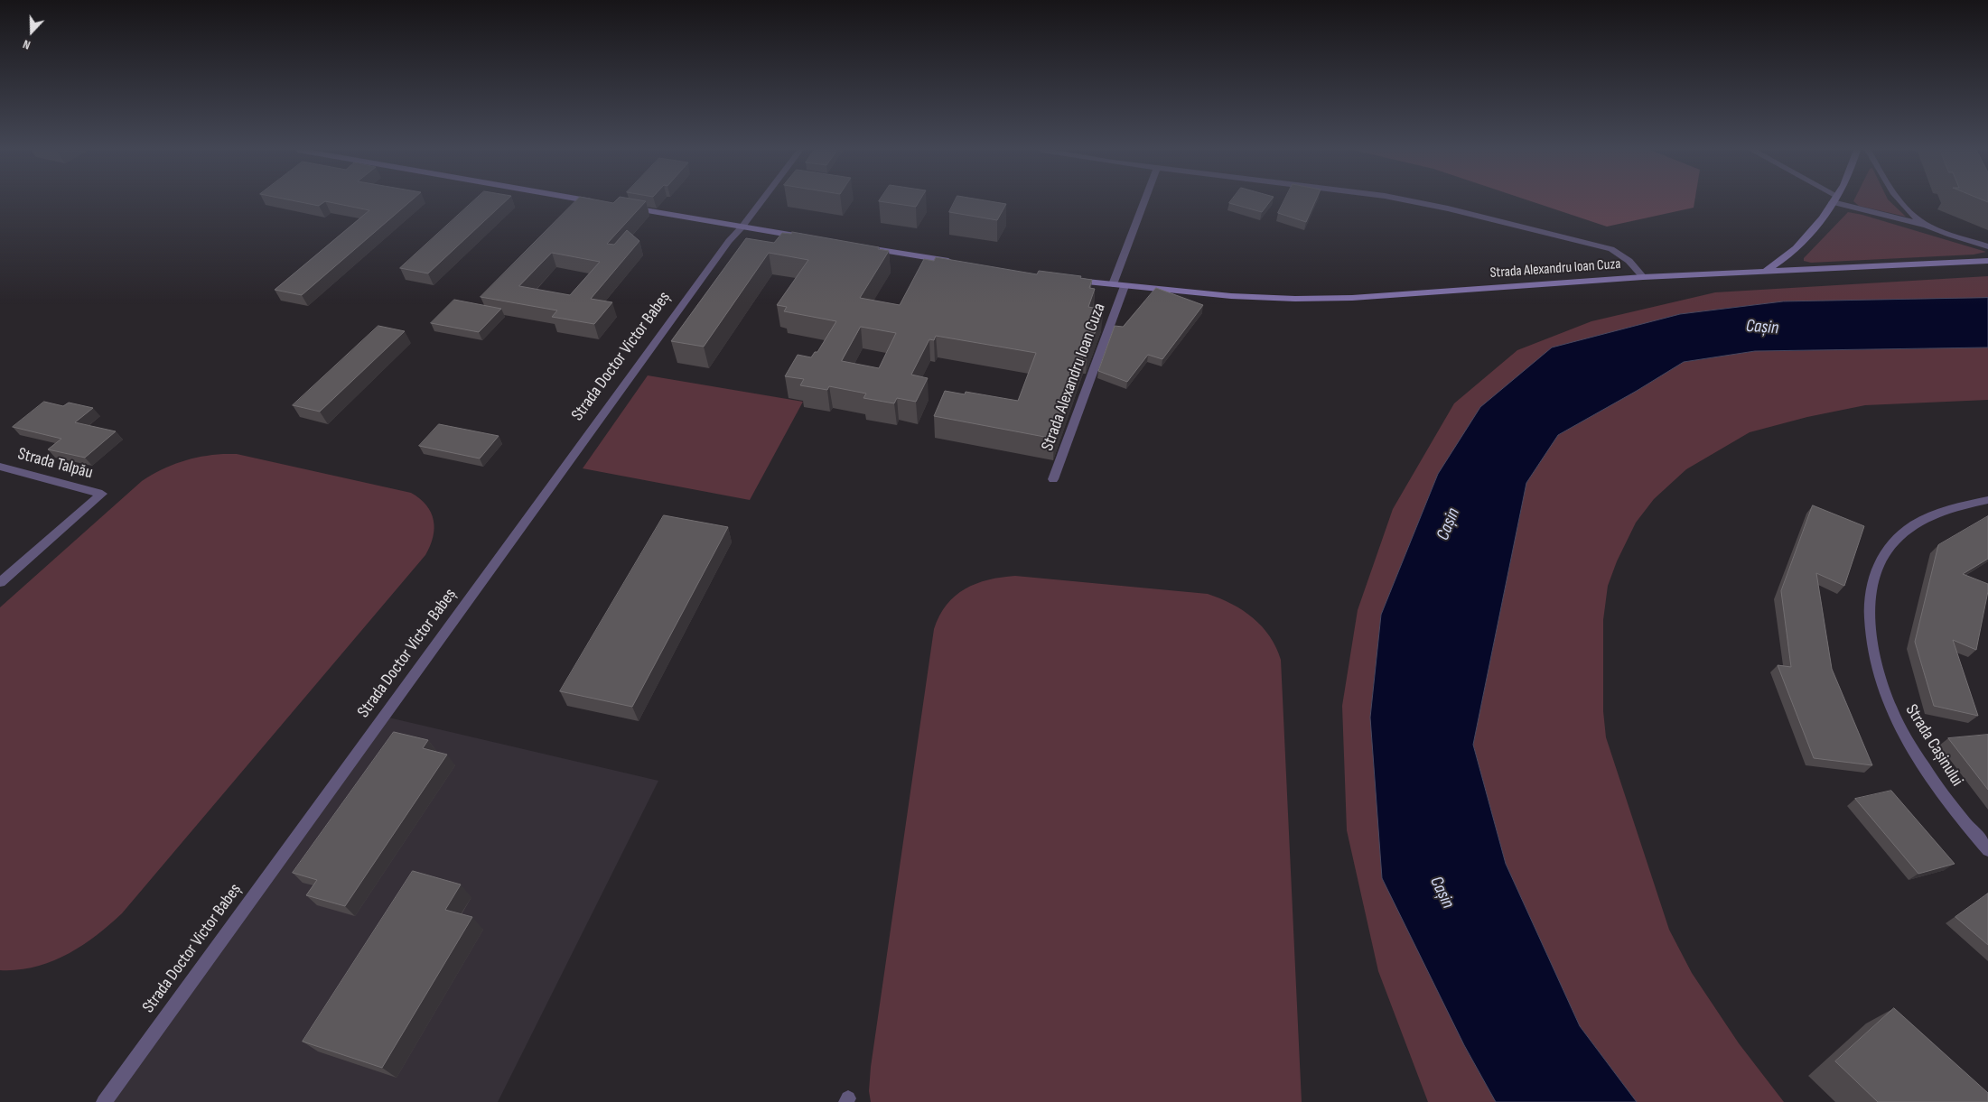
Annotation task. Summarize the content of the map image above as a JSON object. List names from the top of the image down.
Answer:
{
  "streets": {
    "main road": ["Strada Alexandru Ioan Cuza"],
    "street": ["Strada Doctor Victor Babeș", "Strada Talpău", "Strada Cașinului"]
  },
  "water": ["Cașin"],
  "north": "bottom"
}
